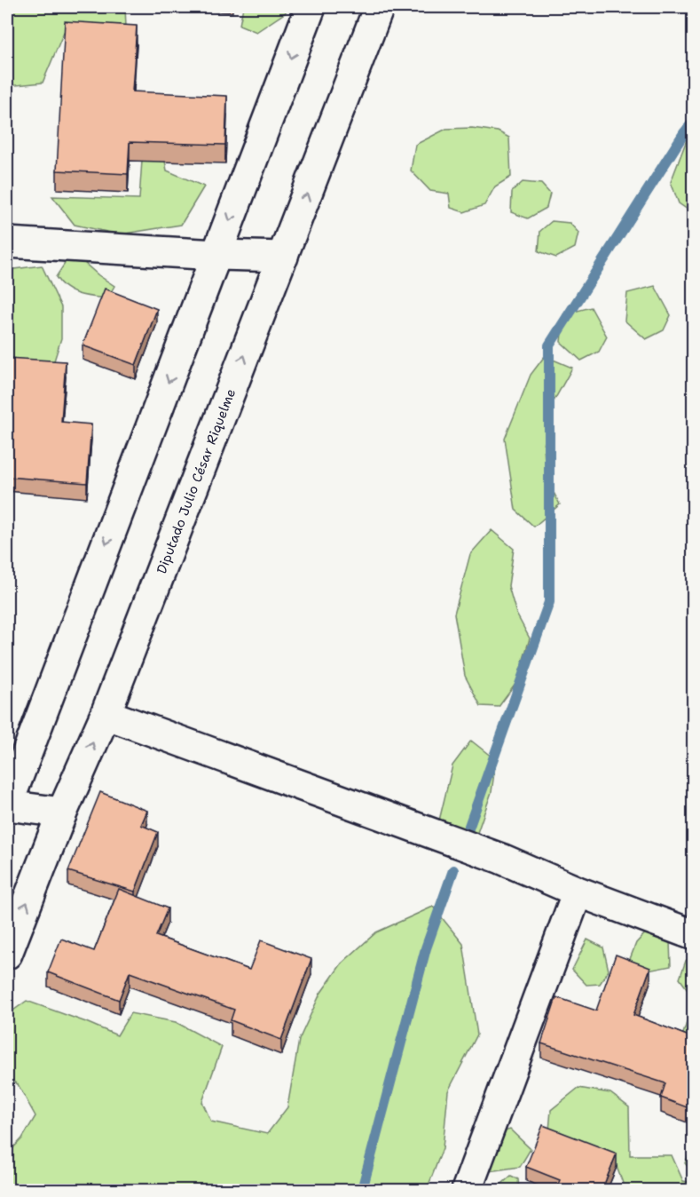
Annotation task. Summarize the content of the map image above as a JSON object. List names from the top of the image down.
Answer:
{
  "streets": {
    "street": ["Diputado Julio César Riquelme"]
  }
}
